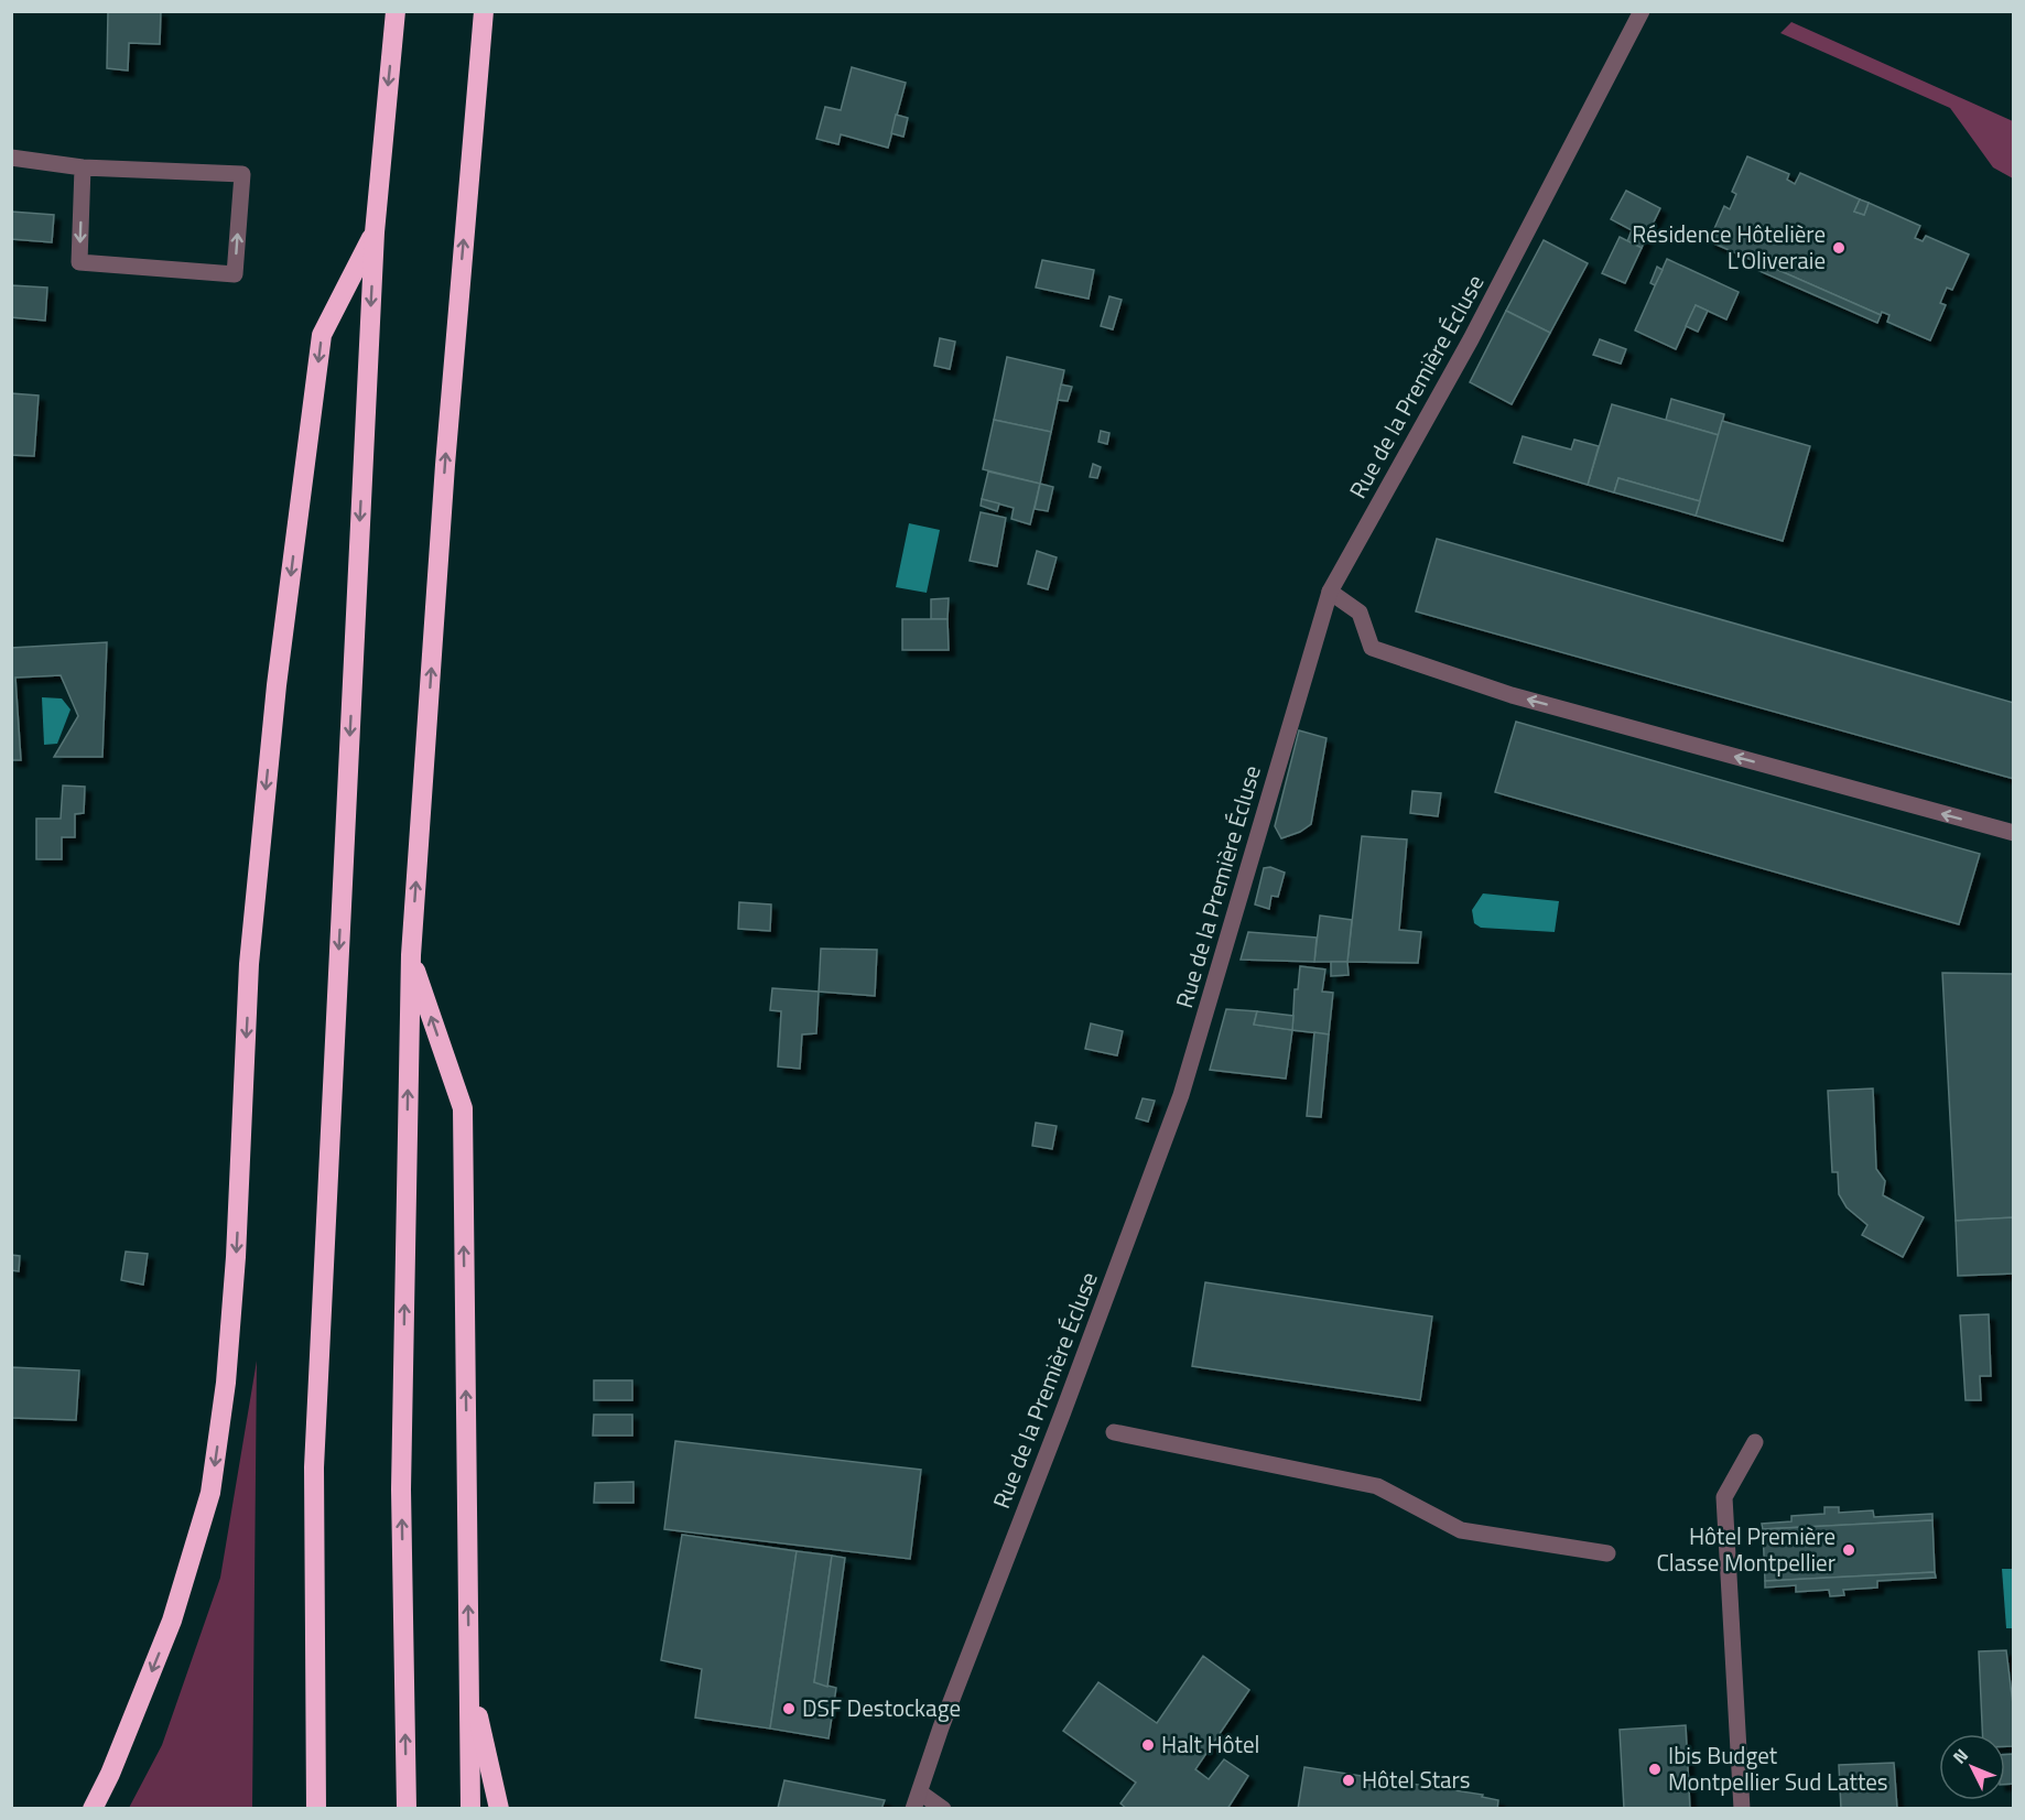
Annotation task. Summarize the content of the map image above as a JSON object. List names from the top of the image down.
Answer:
{
  "streets": {
    "street": ["Rue de la Première Écluse"]
  },
  "places": [
    "Résidence Hôtelière L'Oliveraie",
    "Hôtel Première Classe Montpellier",
    "DSF Destockage",
    "Halt Hôtel",
    "Ibis Budget Montpellier Sud Lattes",
    "Hôtel Stars"
  ],
  "north": "top left"
}
